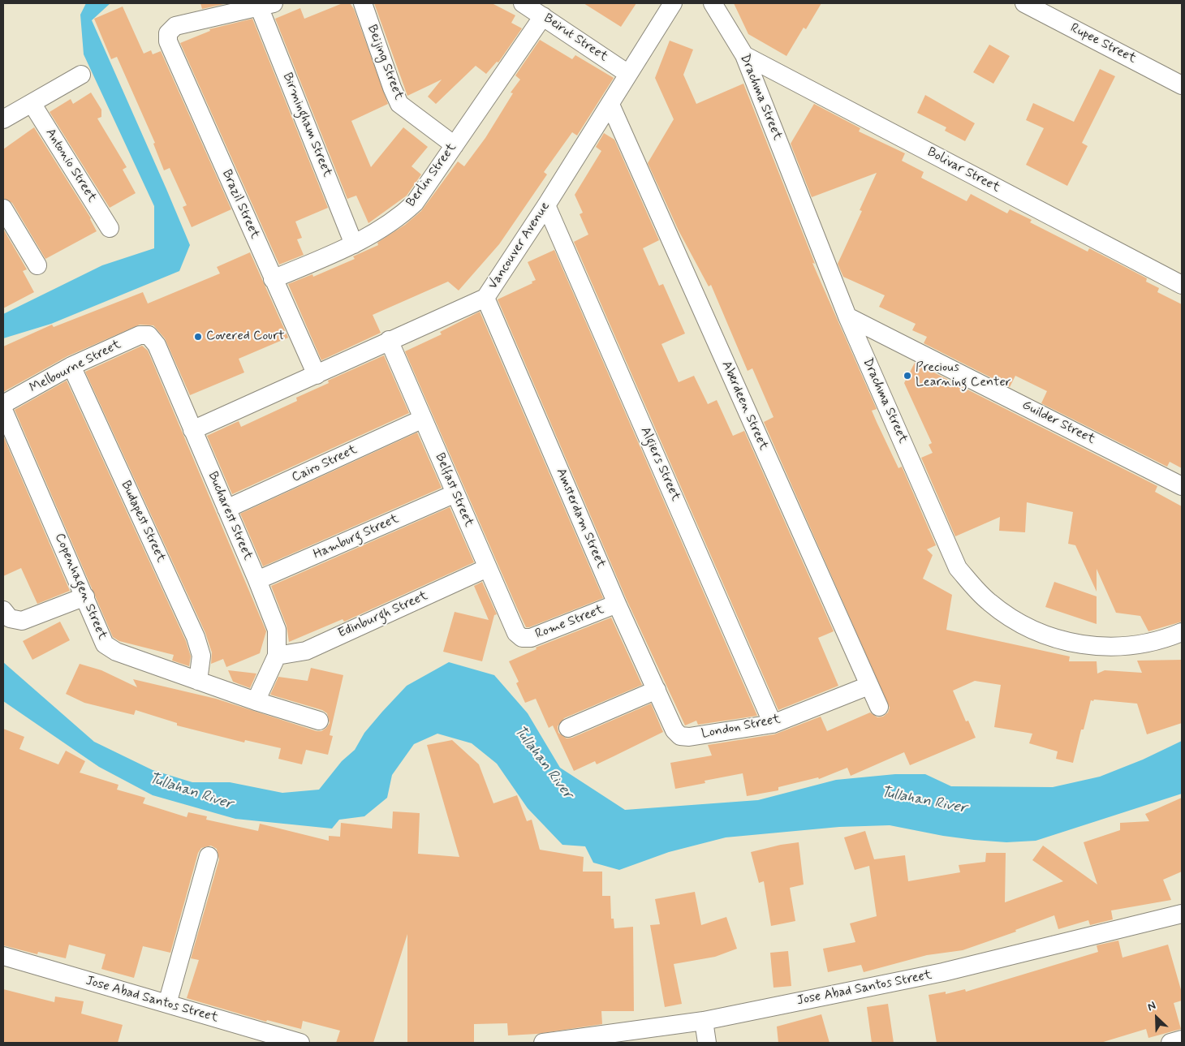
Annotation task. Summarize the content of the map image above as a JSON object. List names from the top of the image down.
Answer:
{
  "streets": {
    "street": [
      "Beirut Street",
      "Rupee Street",
      "Beijing Street",
      "Drachma Street",
      "Birmingham Street",
      "Antonio Street",
      "Bolivar Street",
      "Berlin Street",
      "Brazil Street",
      "Vancouver Avenue",
      "Melbourne Street",
      "Aberdeen Street",
      "Guilder Street",
      "Cairo Street",
      "Algiers Street",
      "Belfast Street",
      "Bucharest Street",
      "Amsterdam Street",
      "Budapest Street",
      "Hamburg Street",
      "Copenhagen Street",
      "Edinburgh Street",
      "Rome Street",
      "London Street",
      "Jose Abad Santos Street"
    ]
  },
  "crossings": [
    ["Beirut Street", "Berlin Street"],
    ["Beirut Street", "Vancouver Avenue"],
    ["Beijing Street", "Berlin Street"],
    ["Drachma Street", "Bolivar Street"],
    ["Drachma Street", "Guilder Street"],
    ["Birmingham Street", "Berlin Street"],
    ["Birmingham Street", "Brazil Street"],
    ["Berlin Street", "Brazil Street"],
    ["Brazil Street", "Vancouver Avenue"],
    ["Vancouver Avenue", "Aberdeen Street"],
    ["Vancouver Avenue", "Algiers Street"],
    ["Vancouver Avenue", "Belfast Street"],
    ["Vancouver Avenue", "Bucharest Street"],
    ["Vancouver Avenue", "Amsterdam Street"],
    ["Melbourne Street", "Bucharest Street"],
    ["Melbourne Street", "Budapest Street"],
    ["Aberdeen Street", "London Street"],
    ["Cairo Street", "Belfast Street"],
    ["Cairo Street", "Bucharest Street"],
    ["Algiers Street", "London Street"],
    ["Belfast Street", "Hamburg Street"],
    ["Belfast Street", "Edinburgh Street"],
    ["Belfast Street", "Rome Street"],
    ["Bucharest Street", "Hamburg Street"],
    ["Bucharest Street", "Copenhagen Street"],
    ["Bucharest Street", "Edinburgh Street"],
    ["Amsterdam Street", "Rome Street"],
    ["Amsterdam Street", "London Street"],
    ["Budapest Street", "Copenhagen Street"]
  ],
  "water": ["Tullahan River"],
  "places": ["Covered Court", "Precious Learning Center"],
  "north": "top left"
}
